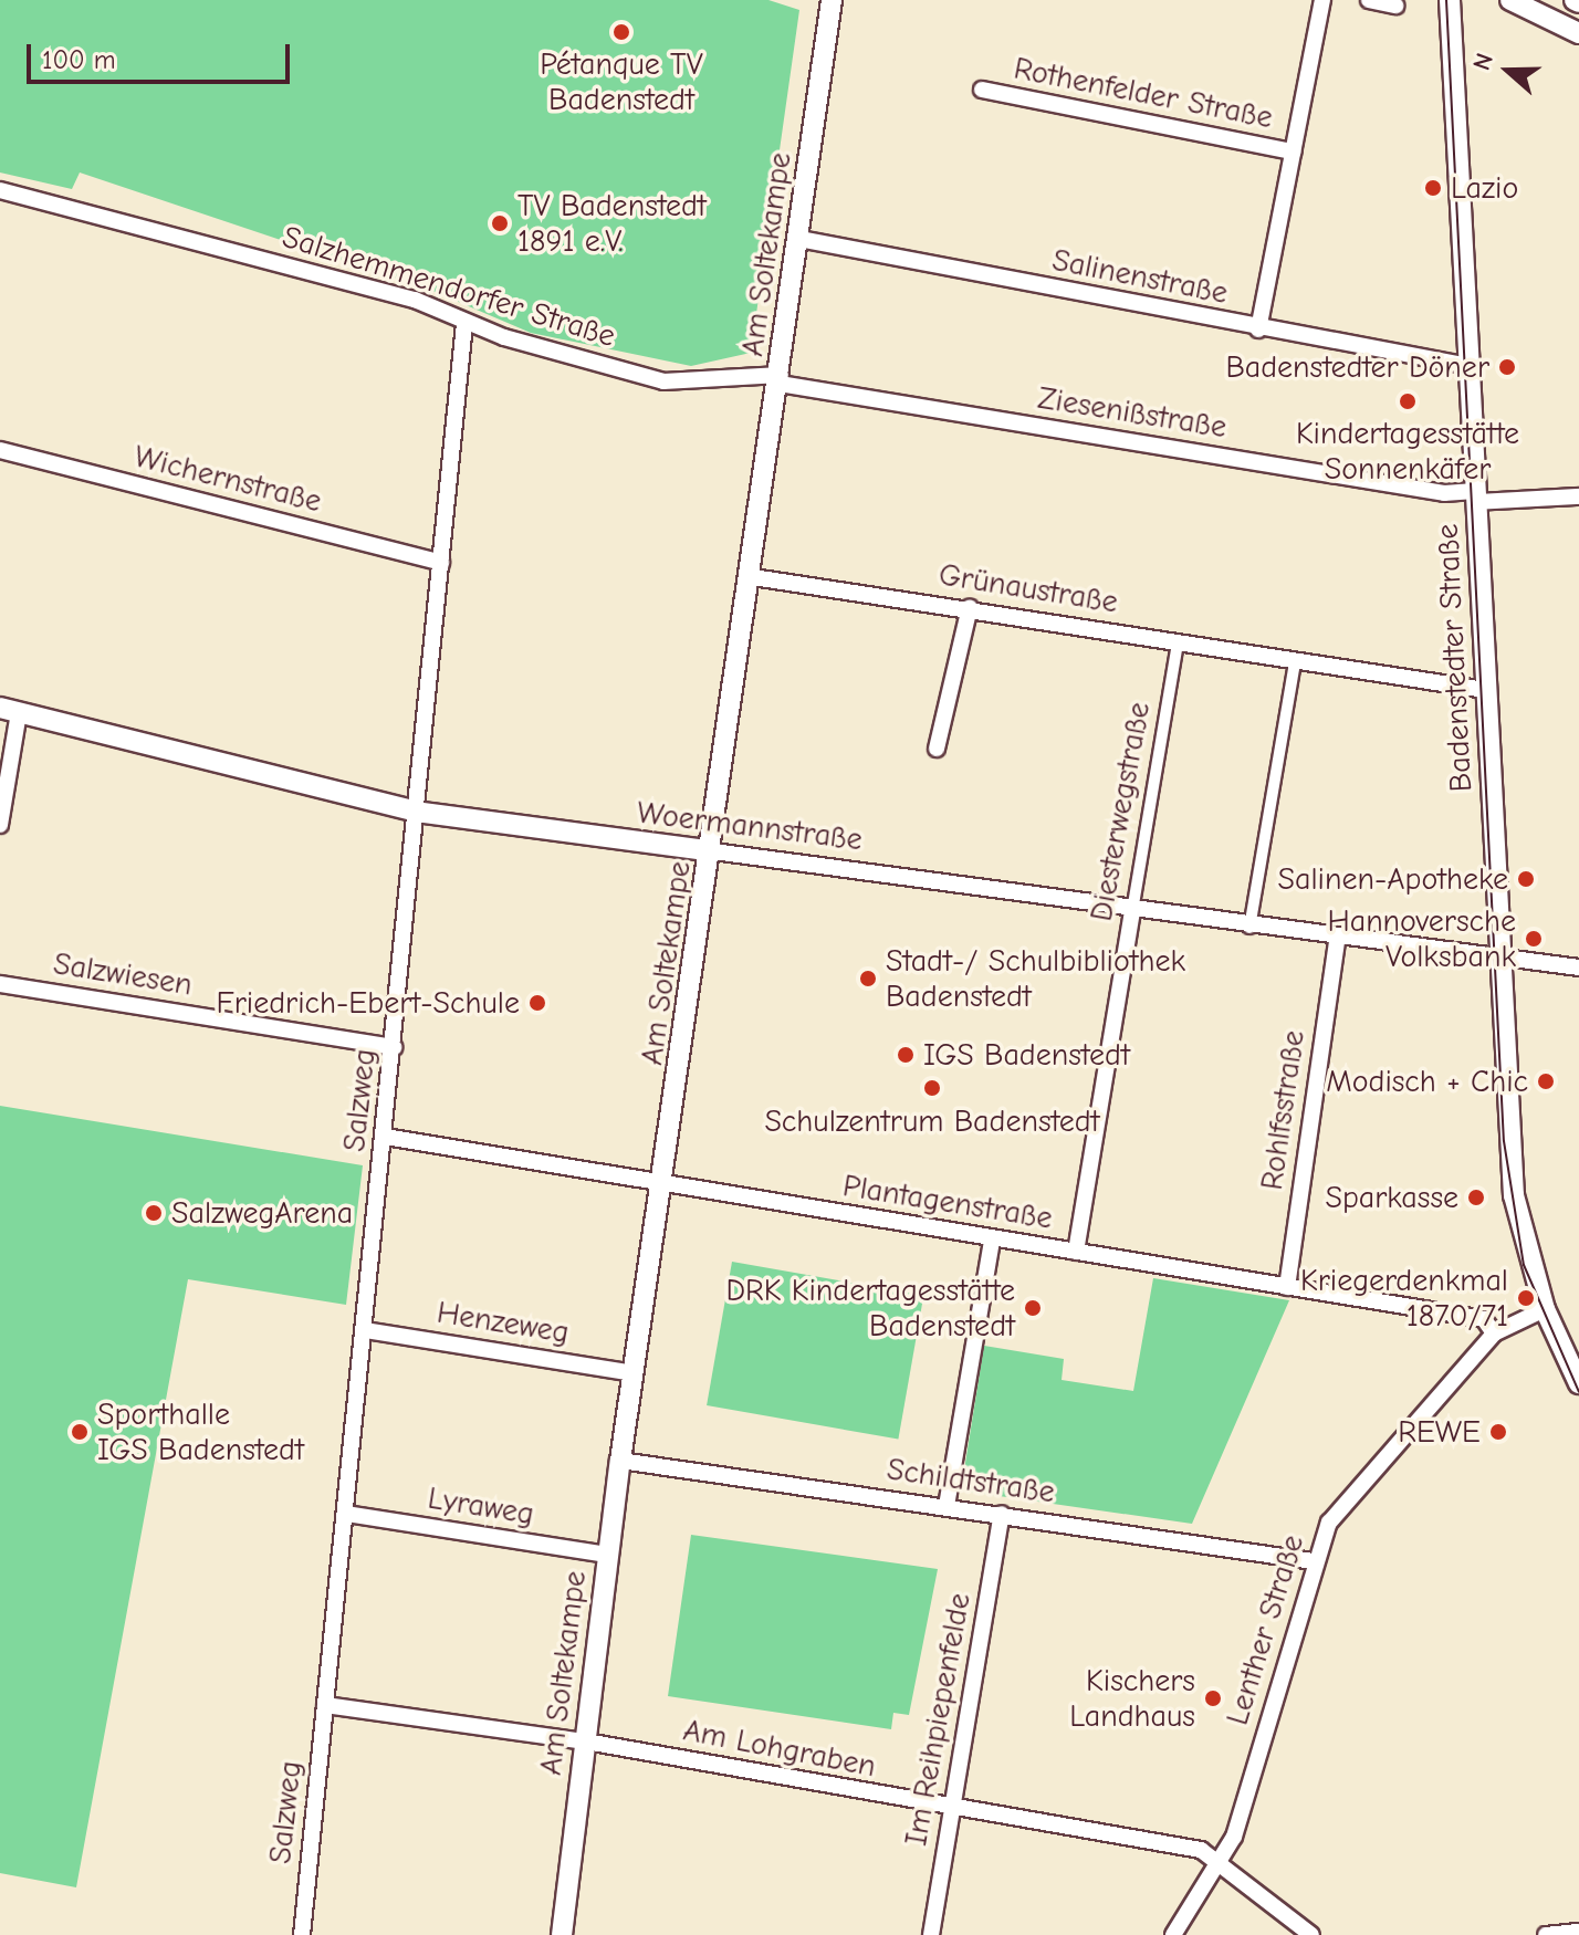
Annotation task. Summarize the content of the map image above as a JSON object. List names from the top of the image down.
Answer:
{
  "streets": {
    "street": [
      "Rothenfelder Straße",
      "Am Soltekampe",
      "Salinenstraße",
      "Salzhemmendorfer Straße",
      "Ziesenißstraße",
      "Wichernstraße",
      "Grünaustraße",
      "Badenstedter Straße",
      "Diesterwegstraße",
      "Woermannstraße",
      "Salzwiesen",
      "Salzweg",
      "Rohlfsstraße",
      "Plantagenstraße",
      "Henzeweg",
      "Schildtstraße",
      "Lyraweg",
      "Lenther Straße",
      "Im Reihpiepenfelde",
      "Am Lohgraben"
    ]
  },
  "crossings": [
    ["Am Soltekampe", "Salinenstraße"],
    ["Am Soltekampe", "Salzhemmendorfer Straße"],
    ["Am Soltekampe", "Ziesenißstraße"],
    ["Am Soltekampe", "Grünaustraße"],
    ["Am Soltekampe", "Woermannstraße"],
    ["Am Soltekampe", "Plantagenstraße"],
    ["Am Soltekampe", "Henzeweg"],
    ["Am Soltekampe", "Schildtstraße"],
    ["Am Soltekampe", "Lyraweg"],
    ["Am Soltekampe", "Am Lohgraben"],
    ["Salinenstraße", "Badenstedter Straße"],
    ["Salzhemmendorfer Straße", "Ziesenißstraße"],
    ["Salzhemmendorfer Straße", "Salzweg"],
    ["Ziesenißstraße", "Badenstedter Straße"],
    ["Wichernstraße", "Salzweg"],
    ["Grünaustraße", "Badenstedter Straße"],
    ["Grünaustraße", "Diesterwegstraße"],
    ["Badenstedter Straße", "Woermannstraße"],
    ["Badenstedter Straße", "Lenther Straße"],
    ["Diesterwegstraße", "Woermannstraße"],
    ["Diesterwegstraße", "Plantagenstraße"],
    ["Woermannstraße", "Salzweg"],
    ["Woermannstraße", "Rohlfsstraße"],
    ["Salzwiesen", "Salzweg"],
    ["Salzweg", "Plantagenstraße"],
    ["Salzweg", "Henzeweg"],
    ["Salzweg", "Lyraweg"],
    ["Salzweg", "Am Lohgraben"],
    ["Rohlfsstraße", "Plantagenstraße"],
    ["Plantagenstraße", "Lenther Straße"],
    ["Schildtstraße", "Lenther Straße"],
    ["Schildtstraße", "Im Reihpiepenfelde"],
    ["Lenther Straße", "Am Lohgraben"],
    ["Im Reihpiepenfelde", "Am Lohgraben"]
  ],
  "places": [
    "Pétanque TV Badenstedt",
    "Lazio",
    "TV Badenstedt 1891 e.V.",
    "Badenstedter Döner",
    "Kindertagesstätte Sonnenkäfer",
    "Salinen-Apotheke",
    "Hannoversche Volksbank",
    "Stadt-/ Schulbibliothek Badenstedt",
    "Friedrich-Ebert-Schule",
    "IGS Badenstedt",
    "Modisch + Chic",
    "Schulzentrum Badenstedt",
    "Sparkasse",
    "SalzwegArena",
    "Kriegerdenkmal 1870/71",
    "DRK Kindertagesstätte Badenstedt",
    "Sporthalle IGS Badenstedt",
    "REWE",
    "Kischers Landhaus"
  ],
  "scale_bar": "100 m",
  "north": "left"
}
